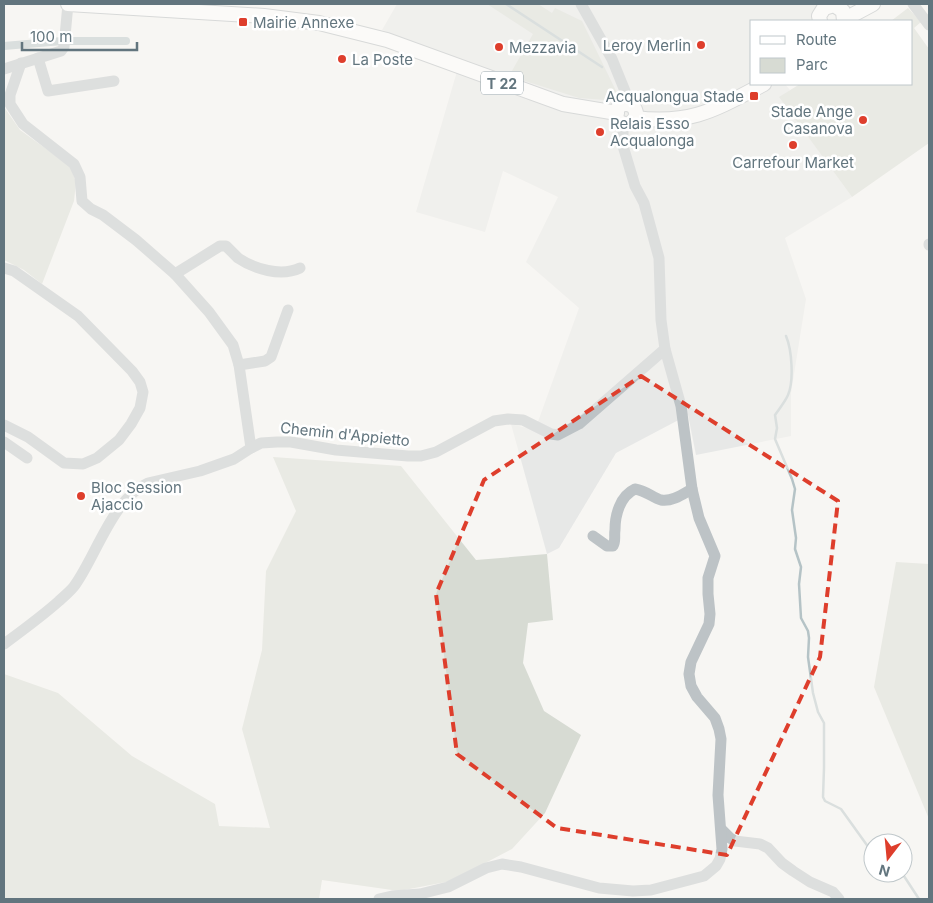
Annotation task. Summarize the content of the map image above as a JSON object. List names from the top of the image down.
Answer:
{
  "streets": {
    "main road": ["T 22"],
    "street": ["Chemin d'Appietto"]
  },
  "places": {
    "transit": ["Mairie Annexe", "Acqualongua Stade"],
    "other": [
      "Leroy Merlin",
      "Mezzavia",
      "La Poste",
      "Stade Ange Casanova",
      "Relais Esso Acqualonga",
      "Carrefour Market",
      "Bloc Session Ajaccio"
    ]
  },
  "legend": ["Route", "Parc"],
  "scale_bar": "100 m",
  "north": "bottom"
}
